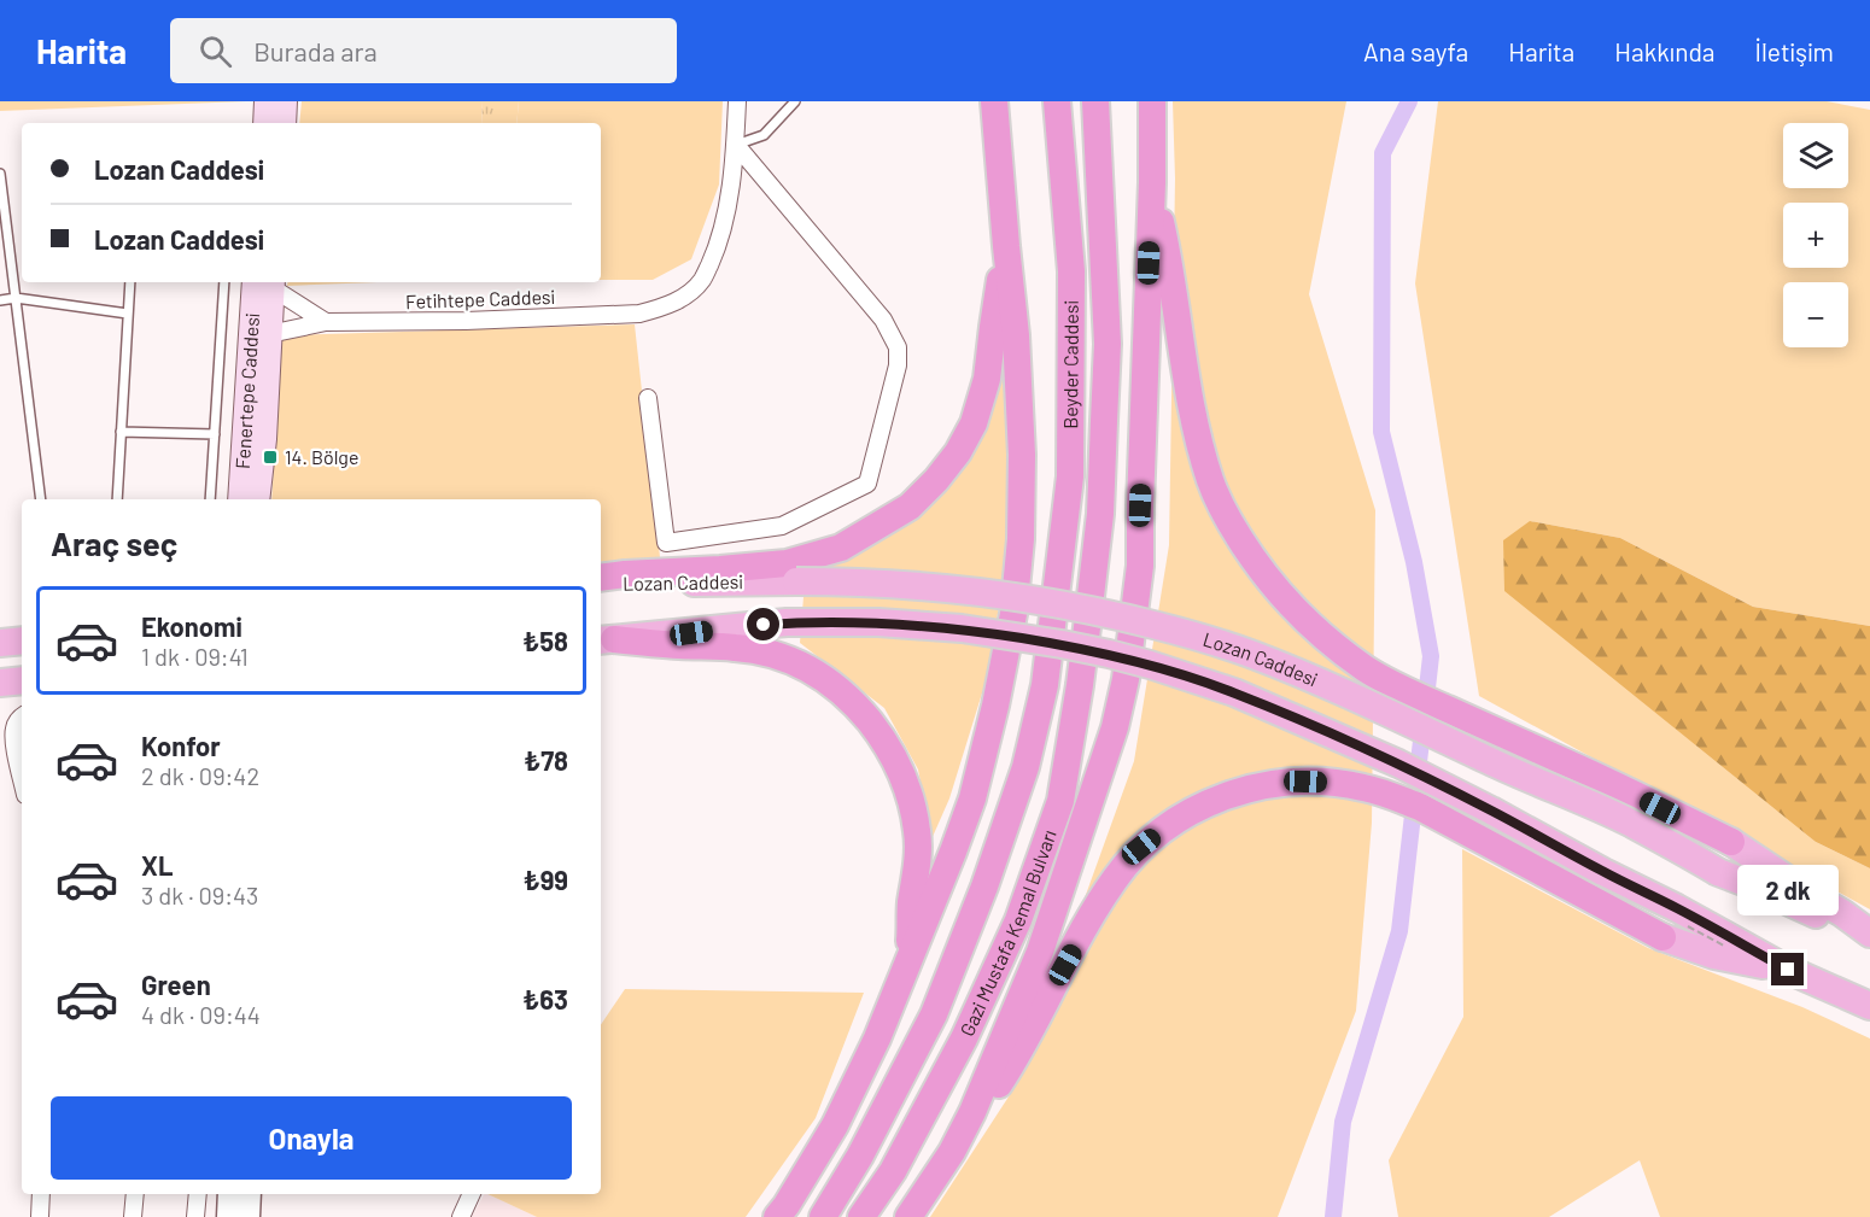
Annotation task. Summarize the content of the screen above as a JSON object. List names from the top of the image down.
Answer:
{
  "streets": {
    "highway": ["Beyder Caddesi", "Gazi Mustafa Kemal Bulvarı"],
    "main road": ["Fenertepe Caddesi", "Lozan Caddesi"],
    "street": ["Fetihtepe Caddesi"]
  },
  "crossings": [
    ["Fetihtepe Caddesi", "Fenertepe Caddesi"],
    ["Beyder Caddesi", "Gazi Mustafa Kemal Bulvarı"]
  ],
  "places": {
    "transit": ["14. Bölge"]
  },
  "page": {
    "header": "Harita",
    "search": "Burada ara",
    "nav": [
      "Ana sayfa",
      "Harita",
      "Hakkında",
      "İletişim"
    ],
    "map_buttons": ["+", "−"],
    "banner": ["Lozan Caddesi", "Lozan Caddesi"],
    "heading": "Araç seç",
    "list": [
      {
        "name": "Ekonomi",
        "note": "1 dk · 09:41",
        "value": "₺58"
      },
      {
        "name": "Konfor",
        "note": "2 dk · 09:42",
        "value": "₺78"
      },
      {
        "name": "XL",
        "note": "3 dk · 09:43",
        "value": "₺99"
      },
      {
        "name": "Green",
        "note": "4 dk · 09:44",
        "value": "₺63"
      }
    ],
    "bubble": "2 dk",
    "buttons": "Onayla"
  }
}
